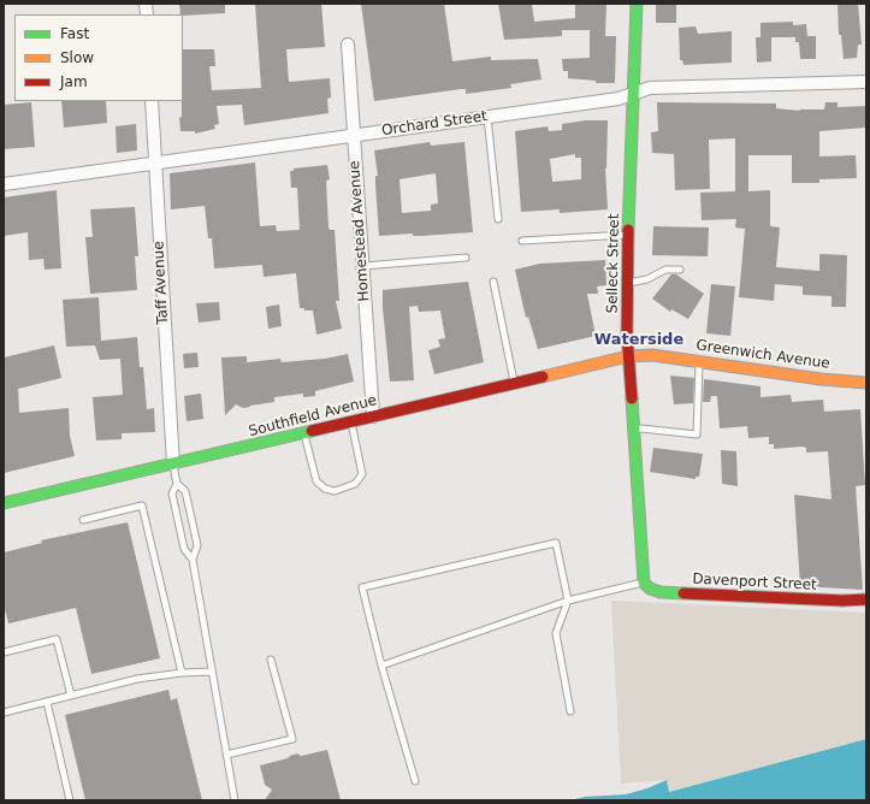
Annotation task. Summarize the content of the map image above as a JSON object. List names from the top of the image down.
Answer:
{
  "streets": {
    "main road": [
      "Selleck Street",
      "Greenwich Avenue",
      "Southfield Avenue",
      "Davenport Street"
    ],
    "street": ["Orchard Street", "Homestead Avenue", "Taff Avenue"]
  },
  "crossings": [
    ["Orchard Street", "Homestead Avenue"],
    ["Orchard Street", "Selleck Street"],
    ["Orchard Street", "Taff Avenue"],
    ["Homestead Avenue", "Southfield Avenue"],
    ["Selleck Street", "Greenwich Avenue"],
    ["Selleck Street", "Southfield Avenue"],
    ["Selleck Street", "Davenport Street"],
    ["Taff Avenue", "Southfield Avenue"],
    ["Greenwich Avenue", "Southfield Avenue"]
  ],
  "districts": ["Waterside"],
  "legend": ["Fast", "Slow", "Jam"]
}
